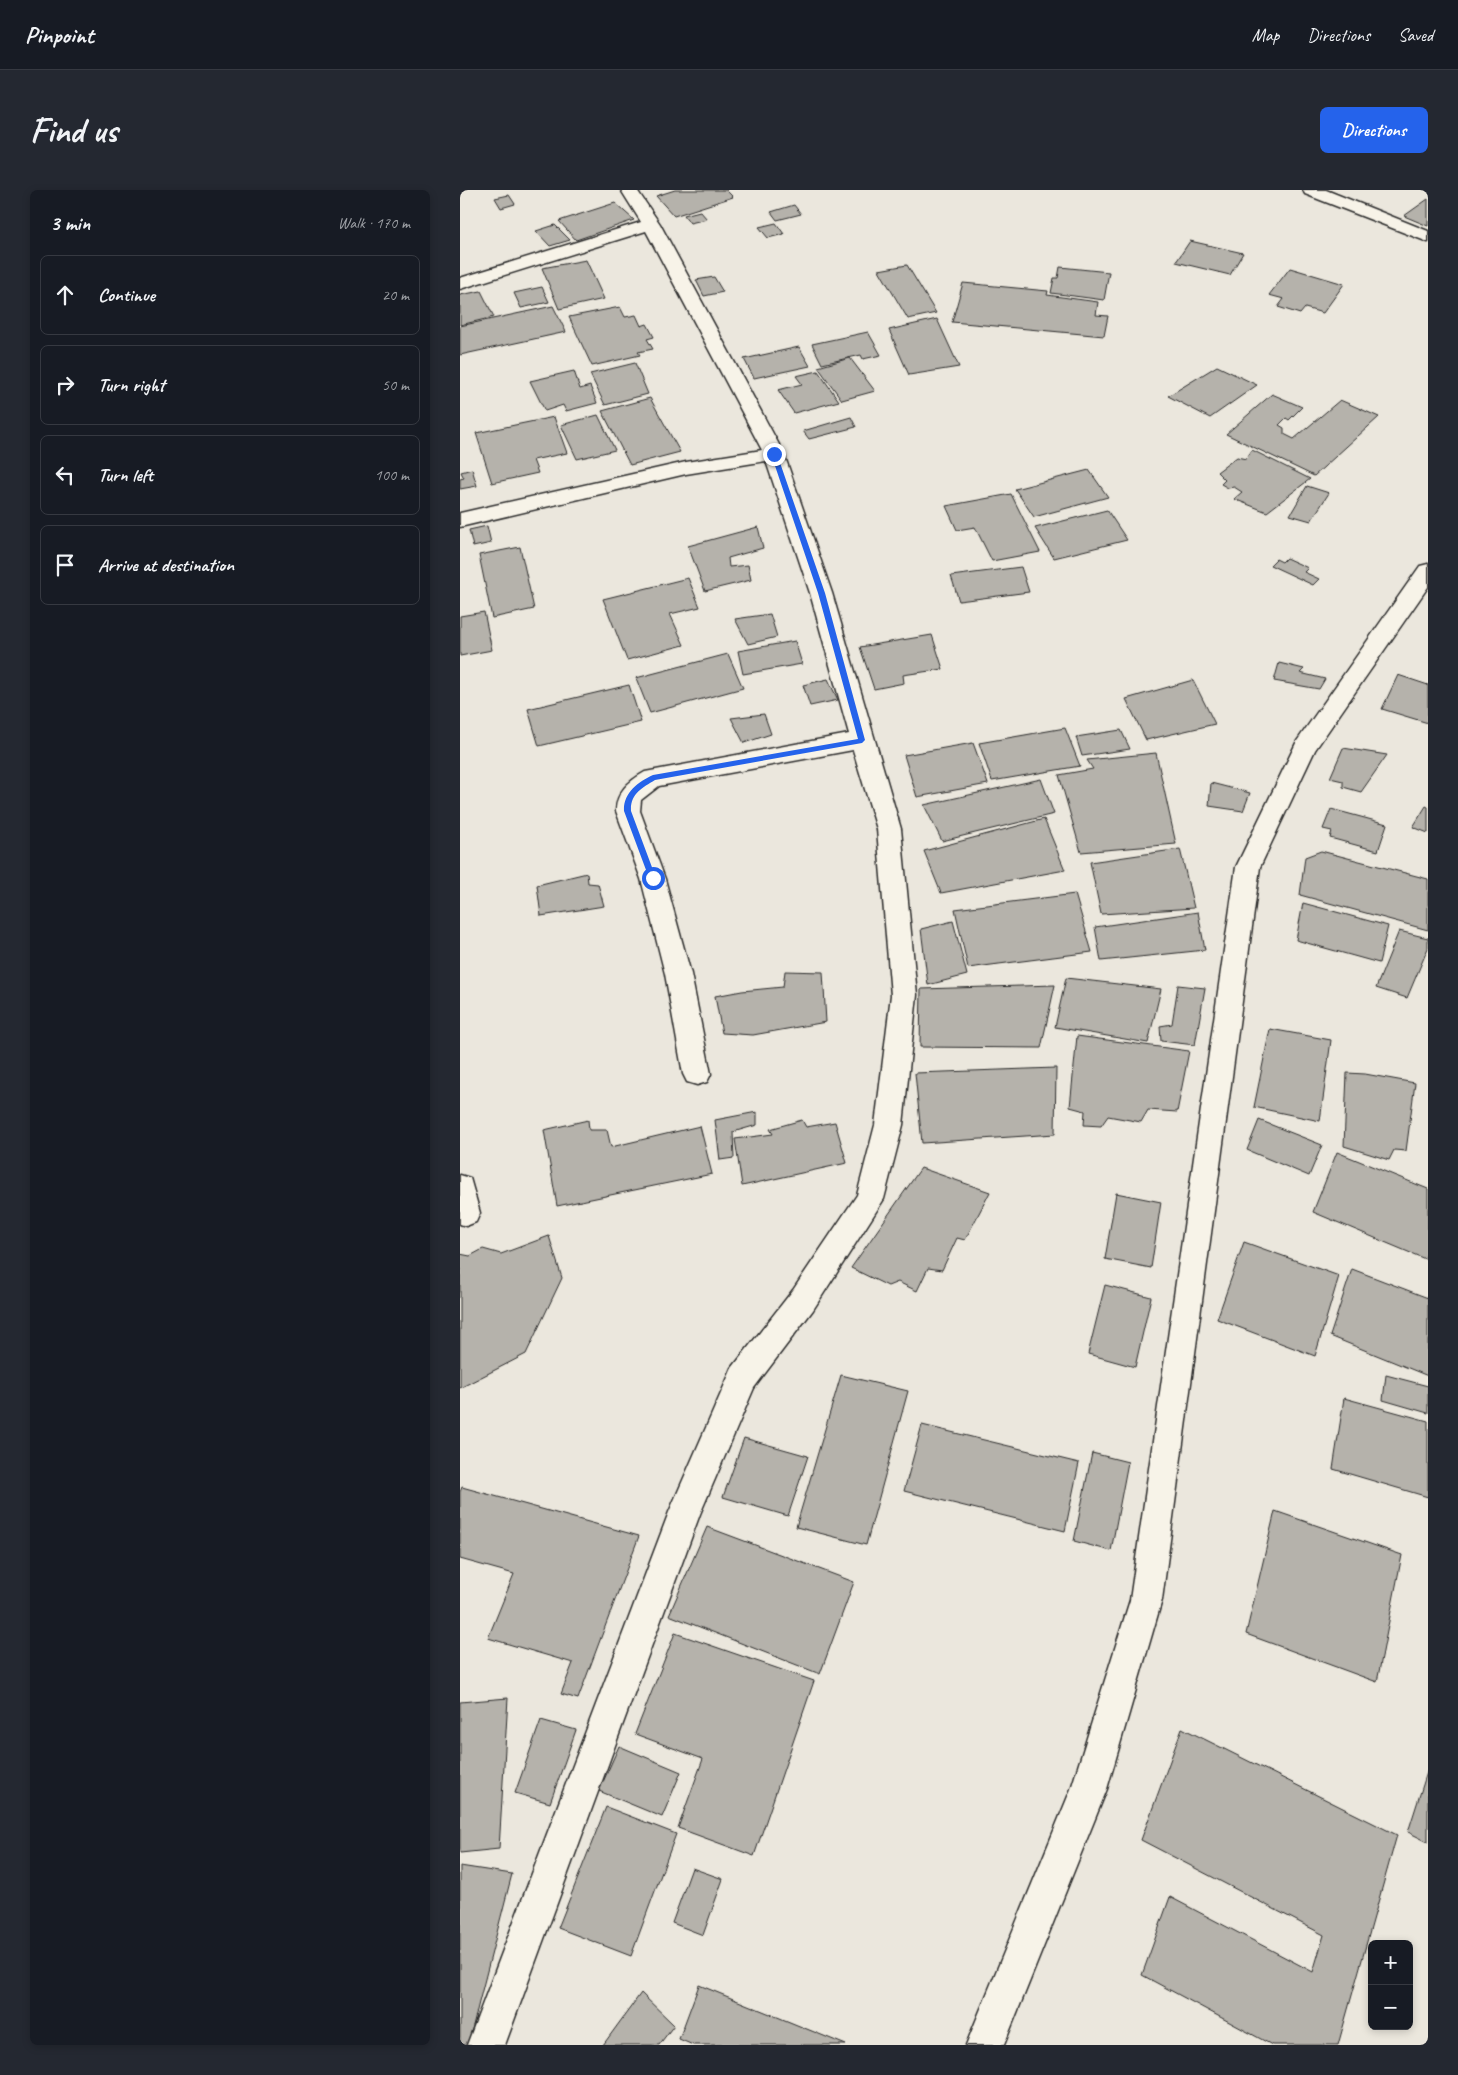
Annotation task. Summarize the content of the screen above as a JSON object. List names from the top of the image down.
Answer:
{
  "page": {
    "header": "Pinpoint",
    "nav": ["Map", "Directions", "Saved"],
    "buttons": "Directions",
    "title": "Find us",
    "heading": ["3 min", "Walk · 170 m"],
    "list": [
      ["Continue", "20 m"],
      ["Turn right", "50 m"],
      ["Turn left", "100 m"],
      "Arrive at destination"
    ],
    "map_buttons": ["+", "−"]
  }
}
